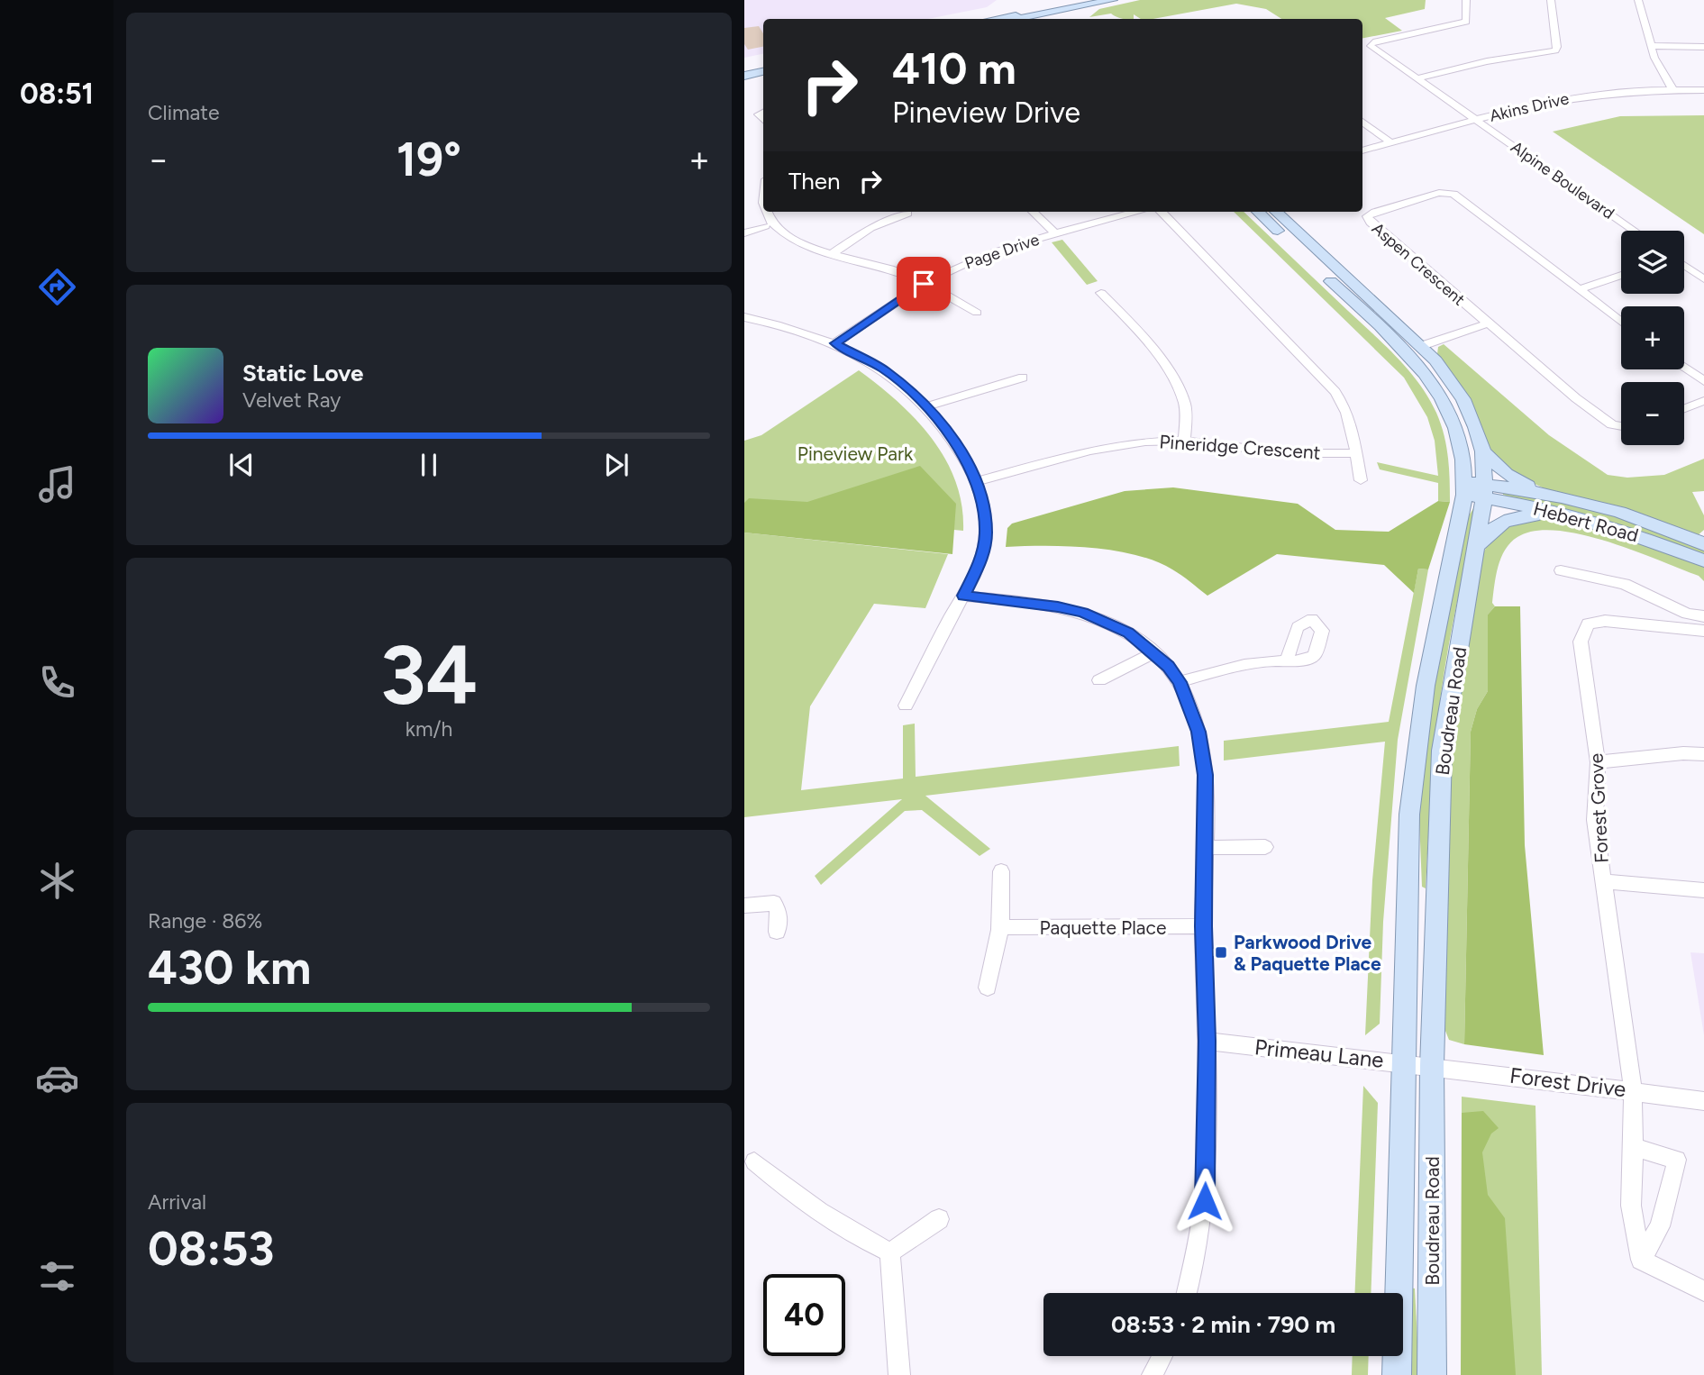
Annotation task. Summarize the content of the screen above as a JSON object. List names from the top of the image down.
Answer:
{
  "streets": {
    "main road": ["Hebert Road", "Boudreau Road"],
    "street": [
      "Akins Drive",
      "Alpine Boulevard",
      "Page Drive",
      "Aspen Crescent",
      "Pineridge Crescent",
      "Forest Grove",
      "Paquette Place",
      "Primeau Lane",
      "Forest Drive"
    ]
  },
  "crossings": [
    ["Akins Drive", "Alpine Boulevard"],
    ["Aspen Crescent", "Boudreau Road"],
    ["Hebert Road", "Boudreau Road"],
    ["Boudreau Road", "Primeau Lane"],
    ["Boudreau Road", "Forest Drive"],
    ["Forest Grove", "Forest Drive"],
    ["Primeau Lane", "Forest Drive"]
  ],
  "parks": ["Pineview Park"],
  "places": {
    "transit": ["Parkwood Drive & Paquette Place"]
  },
  "page": {
    "tabs": "08:51",
    "tile": [
      "Climate",
      ["34", "km/h"],
      ["Range · 86%", "430 km"],
      ["Arrival", "08:53"]
    ],
    "turn": ["410 m", "Pineview Drive"],
    "heat": ["−", "19°", "+"],
    "then": "Then",
    "map_buttons": ["+", "−"],
    "song": ["Static Love", "Velvet Ray"],
    "limit": "40",
    "trip": "08:53 · 2 min · 790 m"
  }
}
